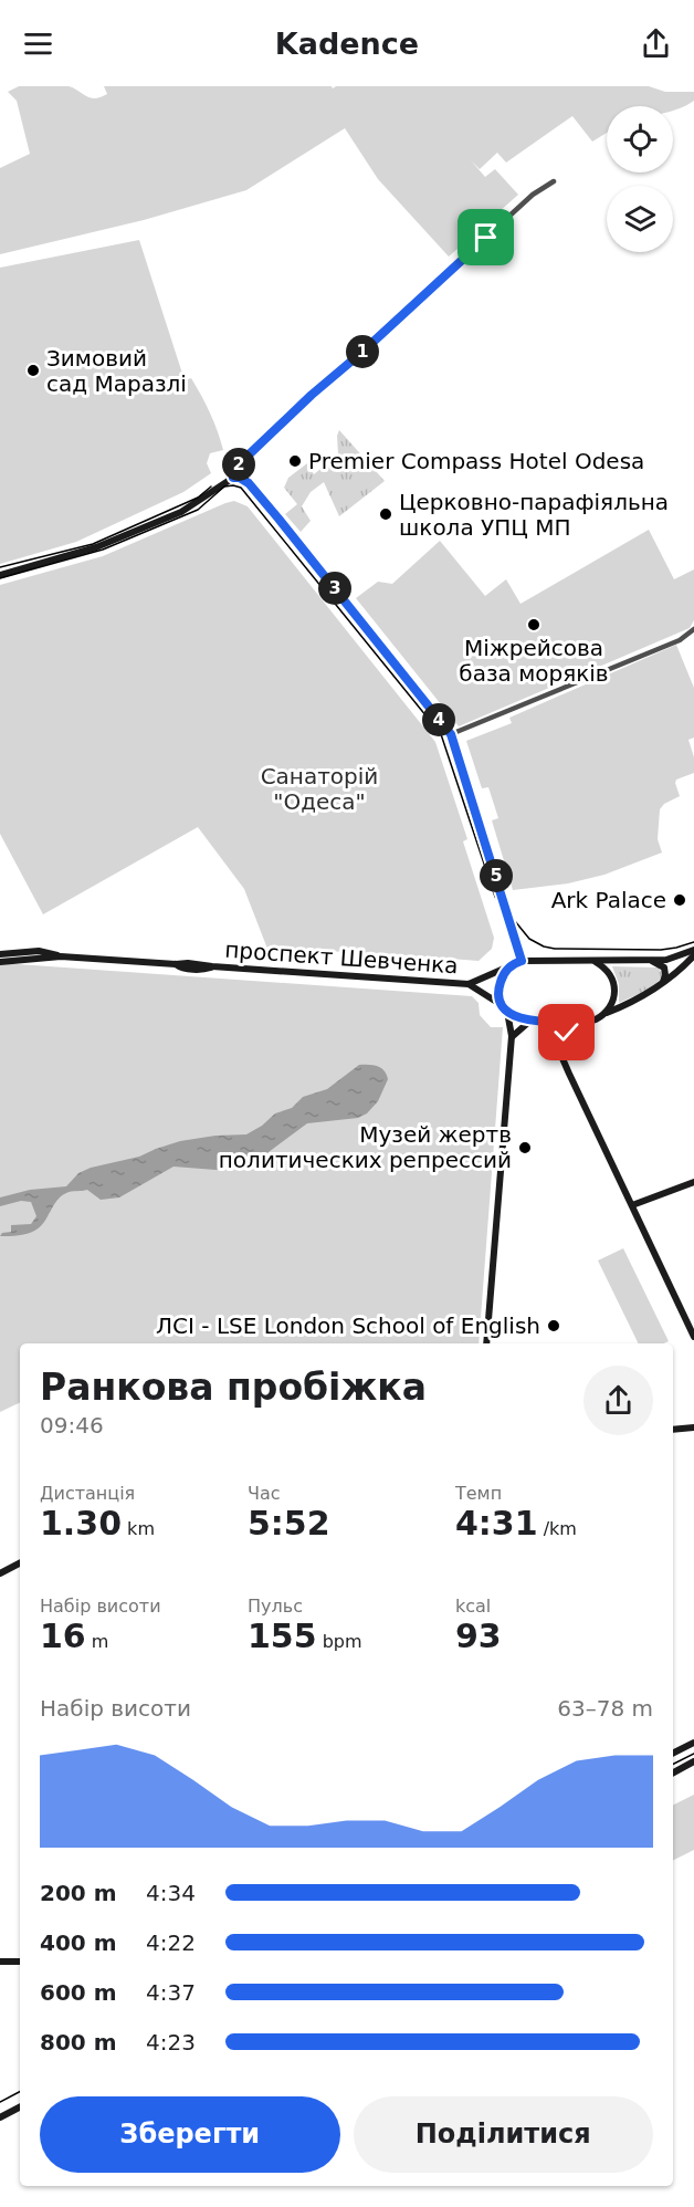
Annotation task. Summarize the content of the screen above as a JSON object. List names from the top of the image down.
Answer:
{
  "streets": {
    "main road": ["проспект Шевченка"]
  },
  "parks": ["Санаторій \"Одеса\""],
  "places": [
    "Зимовий сад Маразлі",
    "Premier Compass Hotel Odesa",
    "Церковно-парафіяльна школа УПЦ МП",
    "Міжрейсова база моряків",
    "Ark Palace",
    "Музей жертв политических репрессий",
    "ЛСІ - LSE London School of English"
  ],
  "page": {
    "header": "Kadence",
    "pins": [
      "1",
      "2",
      "3",
      "4",
      "5"
    ],
    "heading": ["Ранкова пробіжка", "09:46"],
    "stats": [
      ["Дистанція", "1.30 km"],
      ["Час", "5:52"],
      ["Темп", "4:31 /km"],
      ["Набір висоти", "16 m"],
      ["Пульс", "155 bpm"],
      ["kcal", "93"]
    ],
    "chart": ["Набір висоти", "63–78 m"],
    "list": [
      {
        "name": "200 m",
        "note": "4:34"
      },
      {
        "name": "400 m",
        "note": "4:22"
      },
      {
        "name": "600 m",
        "note": "4:37"
      },
      {
        "name": "800 m",
        "note": "4:23"
      }
    ],
    "buttons": ["Зберегти", "Поділитися"]
  }
}
